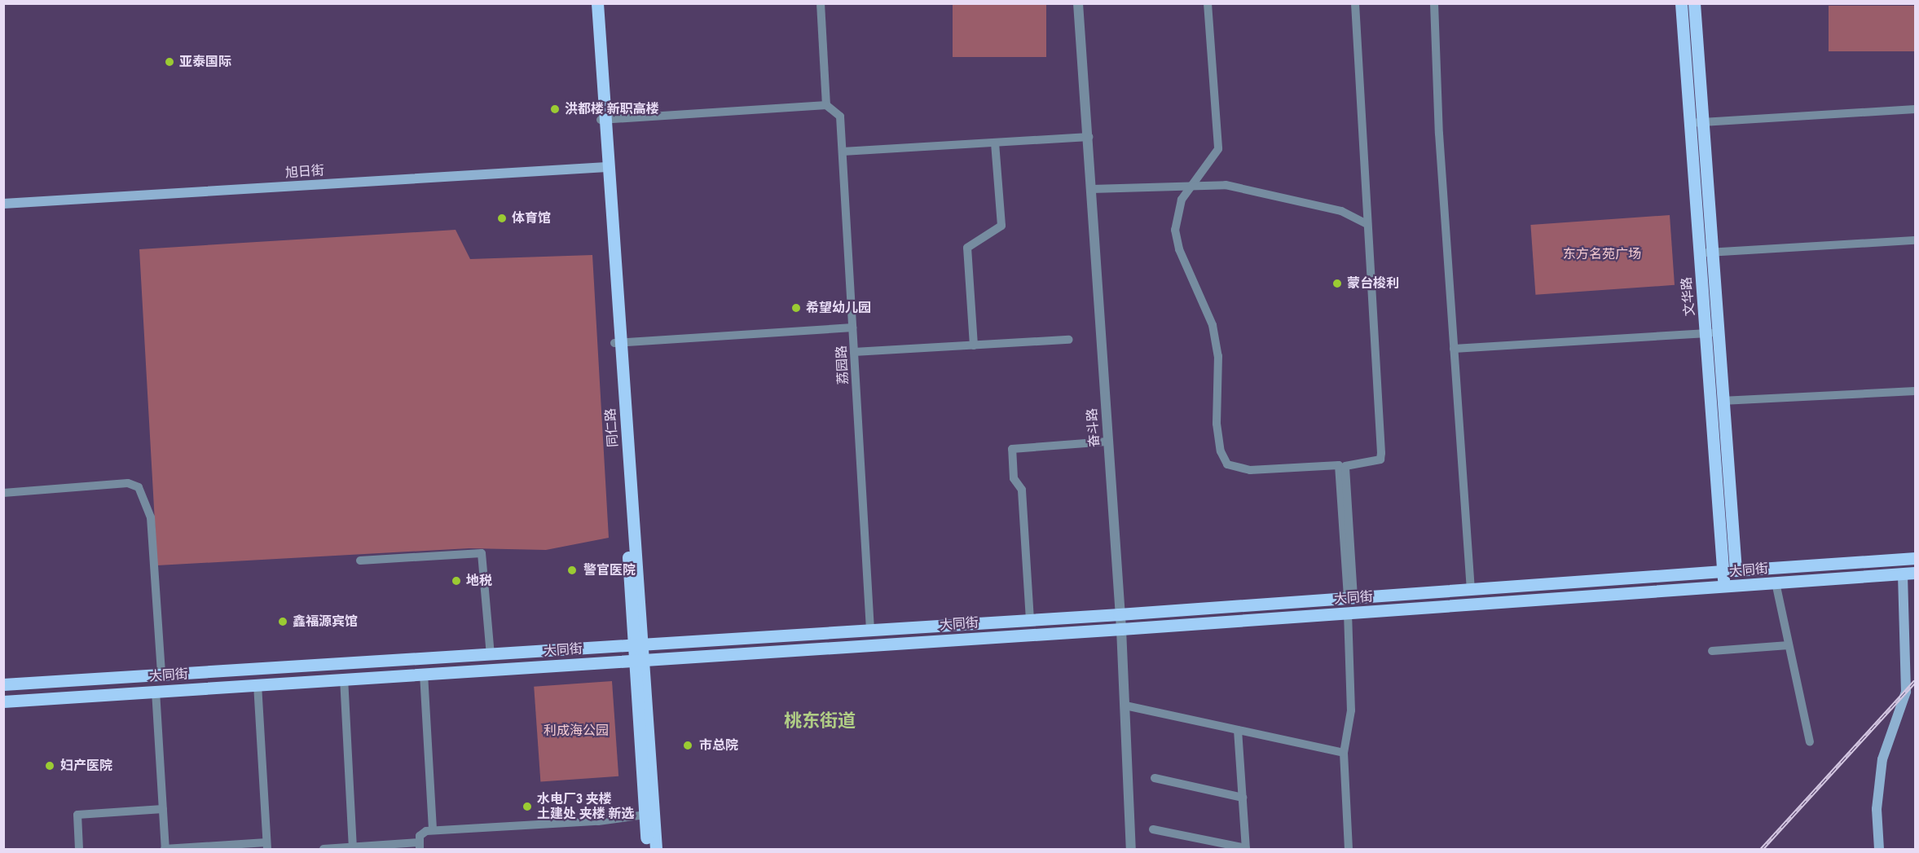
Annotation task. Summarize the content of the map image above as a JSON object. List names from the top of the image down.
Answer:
{
  "streets": {
    "main road": [
      "旭日街",
      "文华路",
      "同仁路",
      "大同街"
    ],
    "street": ["荔园路", "奋斗路"]
  },
  "crossings": [
    ["旭日街", "同仁路"],
    ["文华路", "大同街"],
    ["荔园路", "大同街"],
    ["同仁路", "大同街"],
    ["奋斗路", "大同街"]
  ],
  "districts": ["桃东街道"],
  "parks": ["东方名苑广场", "利成海公园"],
  "places": [
    "亚泰国际",
    "洪都楼 新职高楼",
    "体育馆",
    "蒙台梭利",
    "希望幼儿园",
    "警官医院",
    "地税",
    "鑫福源宾馆",
    "市总院",
    "妇产医院",
    "水电厂3 夹楼 土建处 夹楼 新选"
  ]
}
